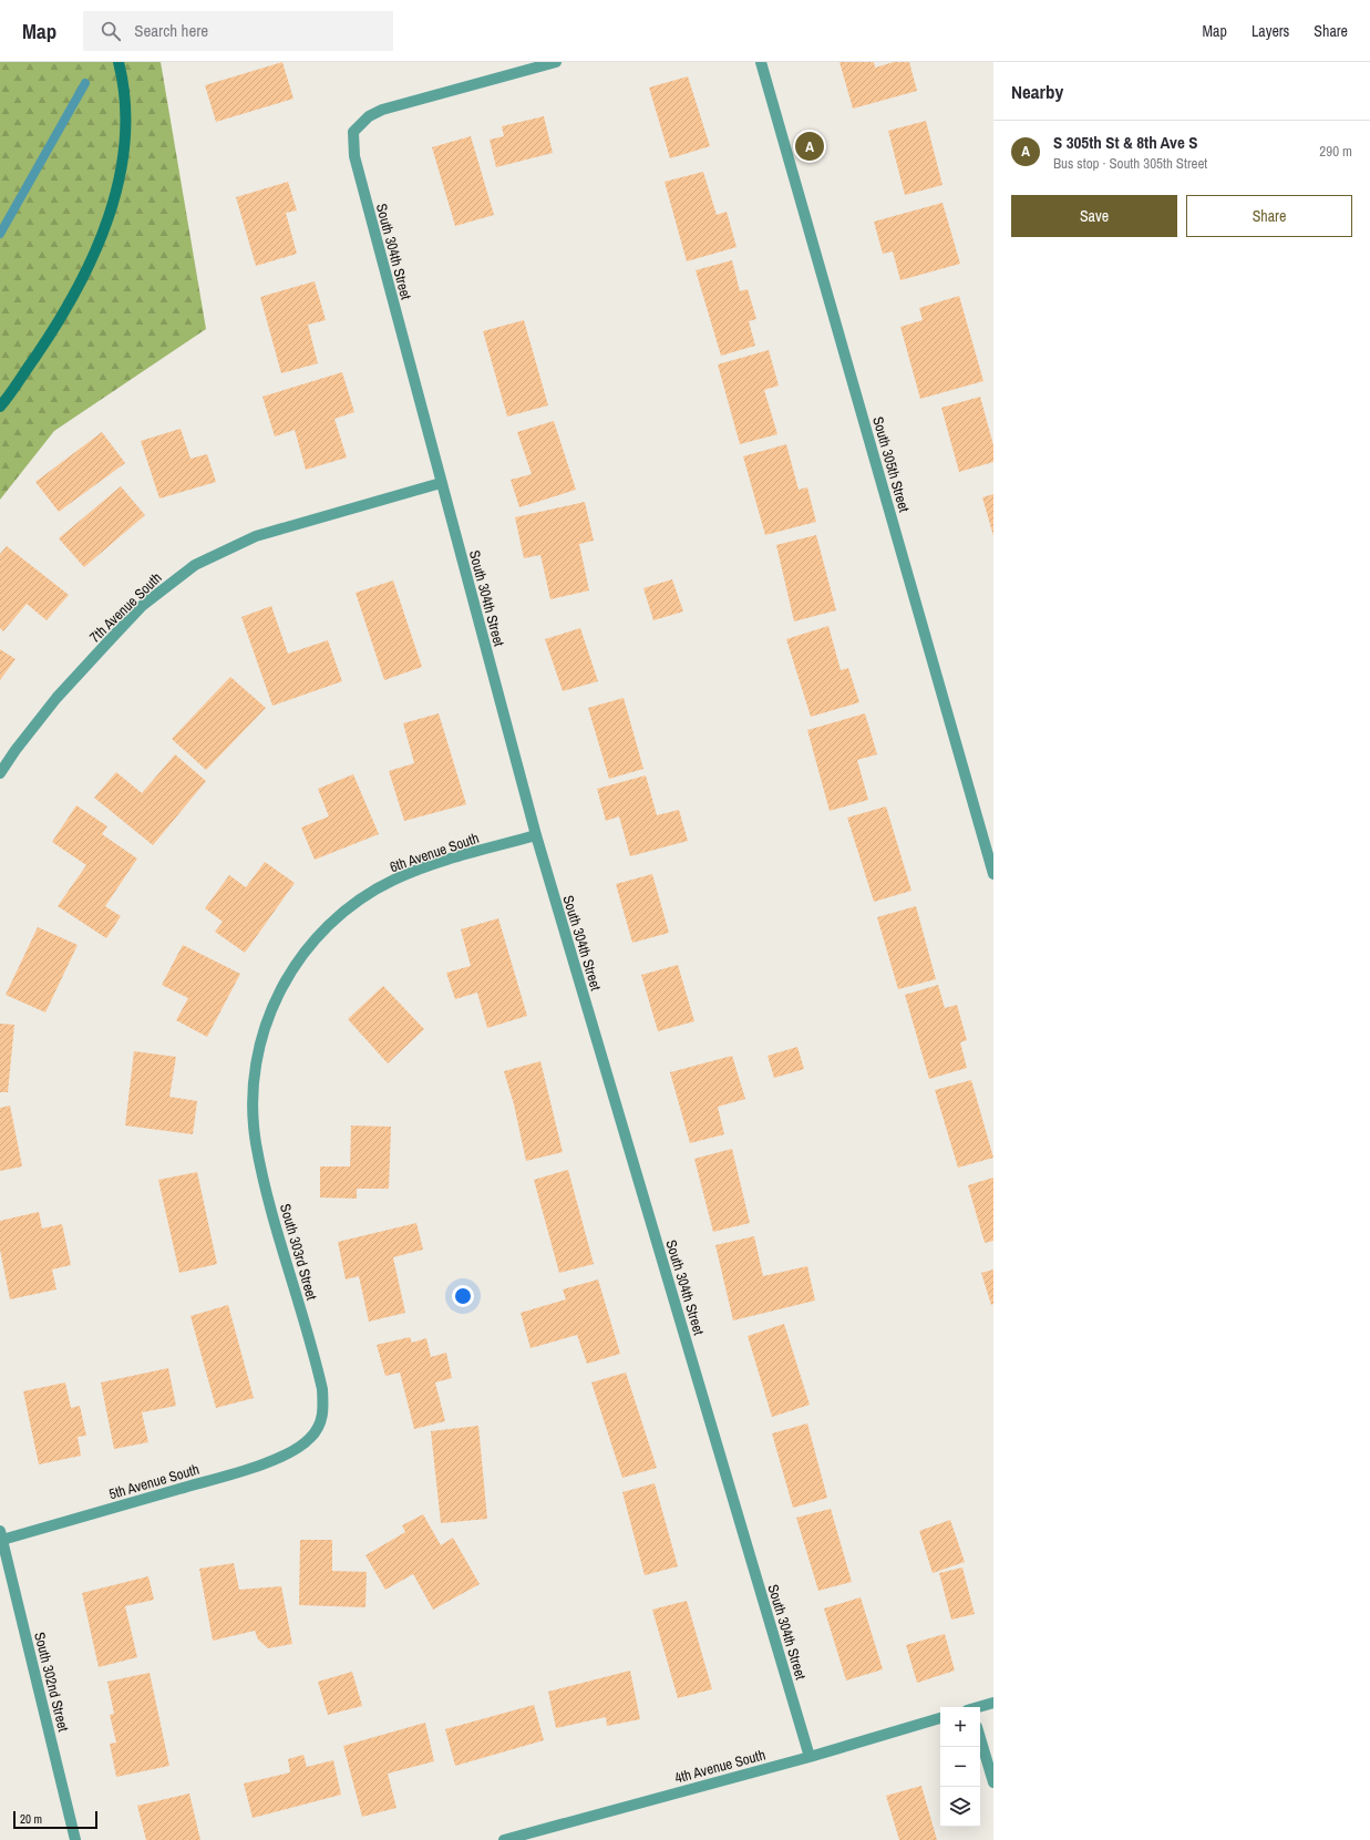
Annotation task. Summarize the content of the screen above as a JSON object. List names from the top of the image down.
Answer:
{
  "streets": {
    "street": [
      "South 304th Street",
      "South 305th Street",
      "7th Avenue South",
      "6th Avenue South",
      "South 303rd Street",
      "5th Avenue South",
      "South 302nd Street",
      "4th Avenue South"
    ]
  },
  "crossings": [
    ["South 304th Street", "7th Avenue South"],
    ["South 304th Street", "6th Avenue South"],
    ["South 304th Street", "4th Avenue South"],
    ["6th Avenue South", "South 303rd Street"],
    ["South 303rd Street", "5th Avenue South"],
    ["5th Avenue South", "South 302nd Street"]
  ],
  "scale_bar": "20 m",
  "page": {
    "header": "Map",
    "search": "Search here",
    "nav": ["Map", "Layers", "Share"],
    "heading": "Nearby",
    "list": [
      {
        "mark": "A",
        "name": "S 305th St & 8th Ave S",
        "note": "Bus stop · South 305th Street",
        "value": "290 m"
      }
    ],
    "pins": "A",
    "buttons": ["Save", "Share"],
    "map_buttons": ["+", "−"],
    "scale": "20 m"
  }
}
